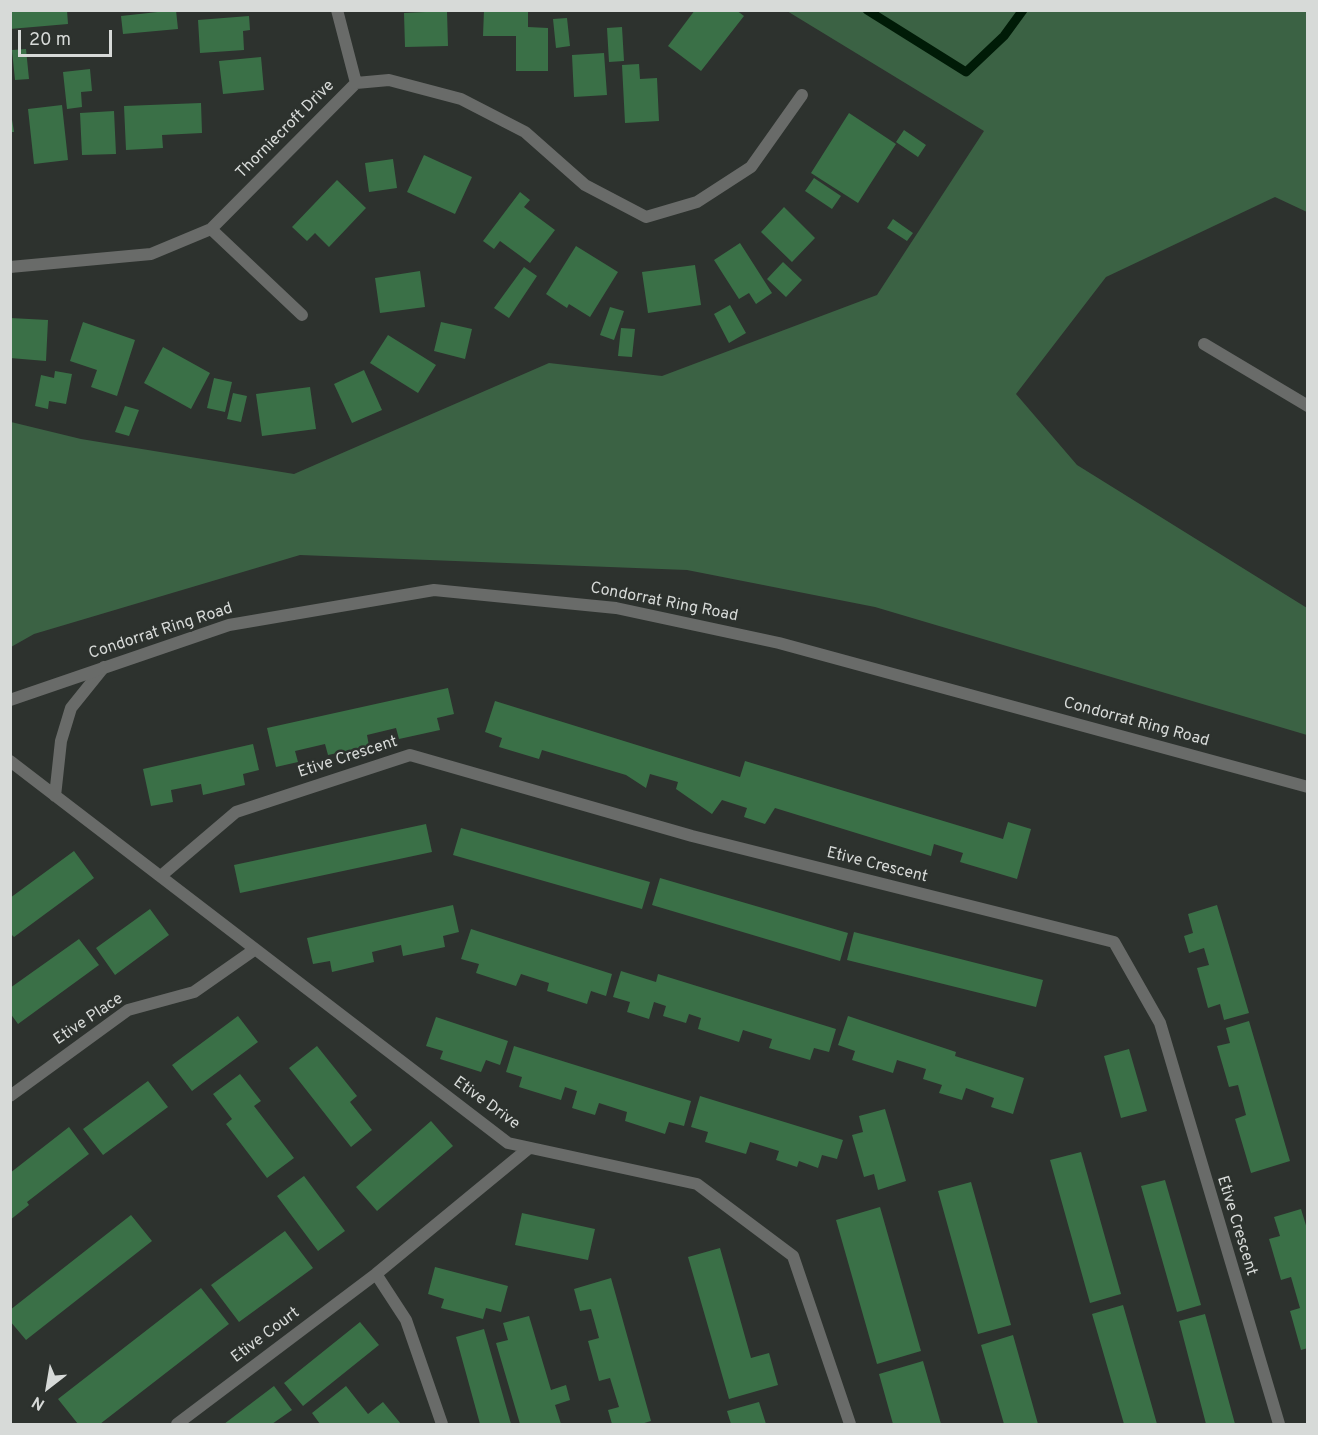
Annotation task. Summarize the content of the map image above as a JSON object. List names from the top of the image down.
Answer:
{
  "streets": {
    "street": [
      "Thorniecroft Drive",
      "Condorrat Ring Road",
      "Etive Crescent",
      "Etive Place",
      "Etive Drive",
      "Etive Court"
    ]
  },
  "crossings": [
    ["Etive Crescent", "Etive Drive"],
    ["Etive Place", "Etive Drive"],
    ["Etive Drive", "Etive Court"]
  ],
  "scale_bar": "20 m",
  "north": "bottom left"
}
